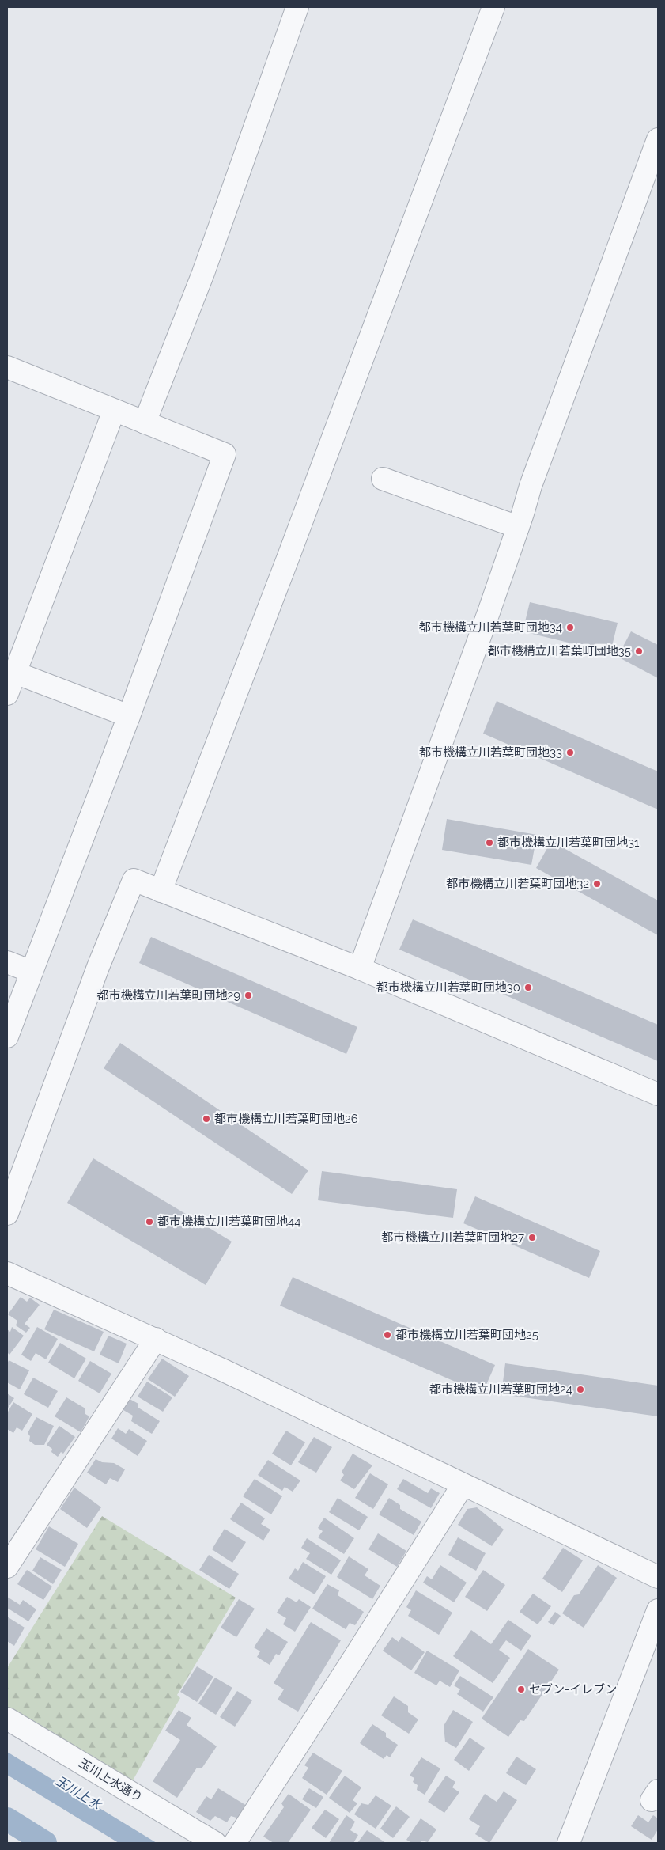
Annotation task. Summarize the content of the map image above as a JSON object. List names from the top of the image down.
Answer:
{
  "streets": {
    "street": ["玉川上水通り"]
  },
  "water": ["玉川上水"],
  "places": [
    "都市機構立川若葉町団地34",
    "都市機構立川若葉町団地35",
    "都市機構立川若葉町団地33",
    "都市機構立川若葉町団地31",
    "都市機構立川若葉町団地32",
    "都市機構立川若葉町団地30",
    "都市機構立川若葉町団地29",
    "都市機構立川若葉町団地26",
    "都市機構立川若葉町団地44",
    "都市機構立川若葉町団地27",
    "都市機構立川若葉町団地25",
    "都市機構立川若葉町団地24",
    "セブン-イレブン"
  ]
}
